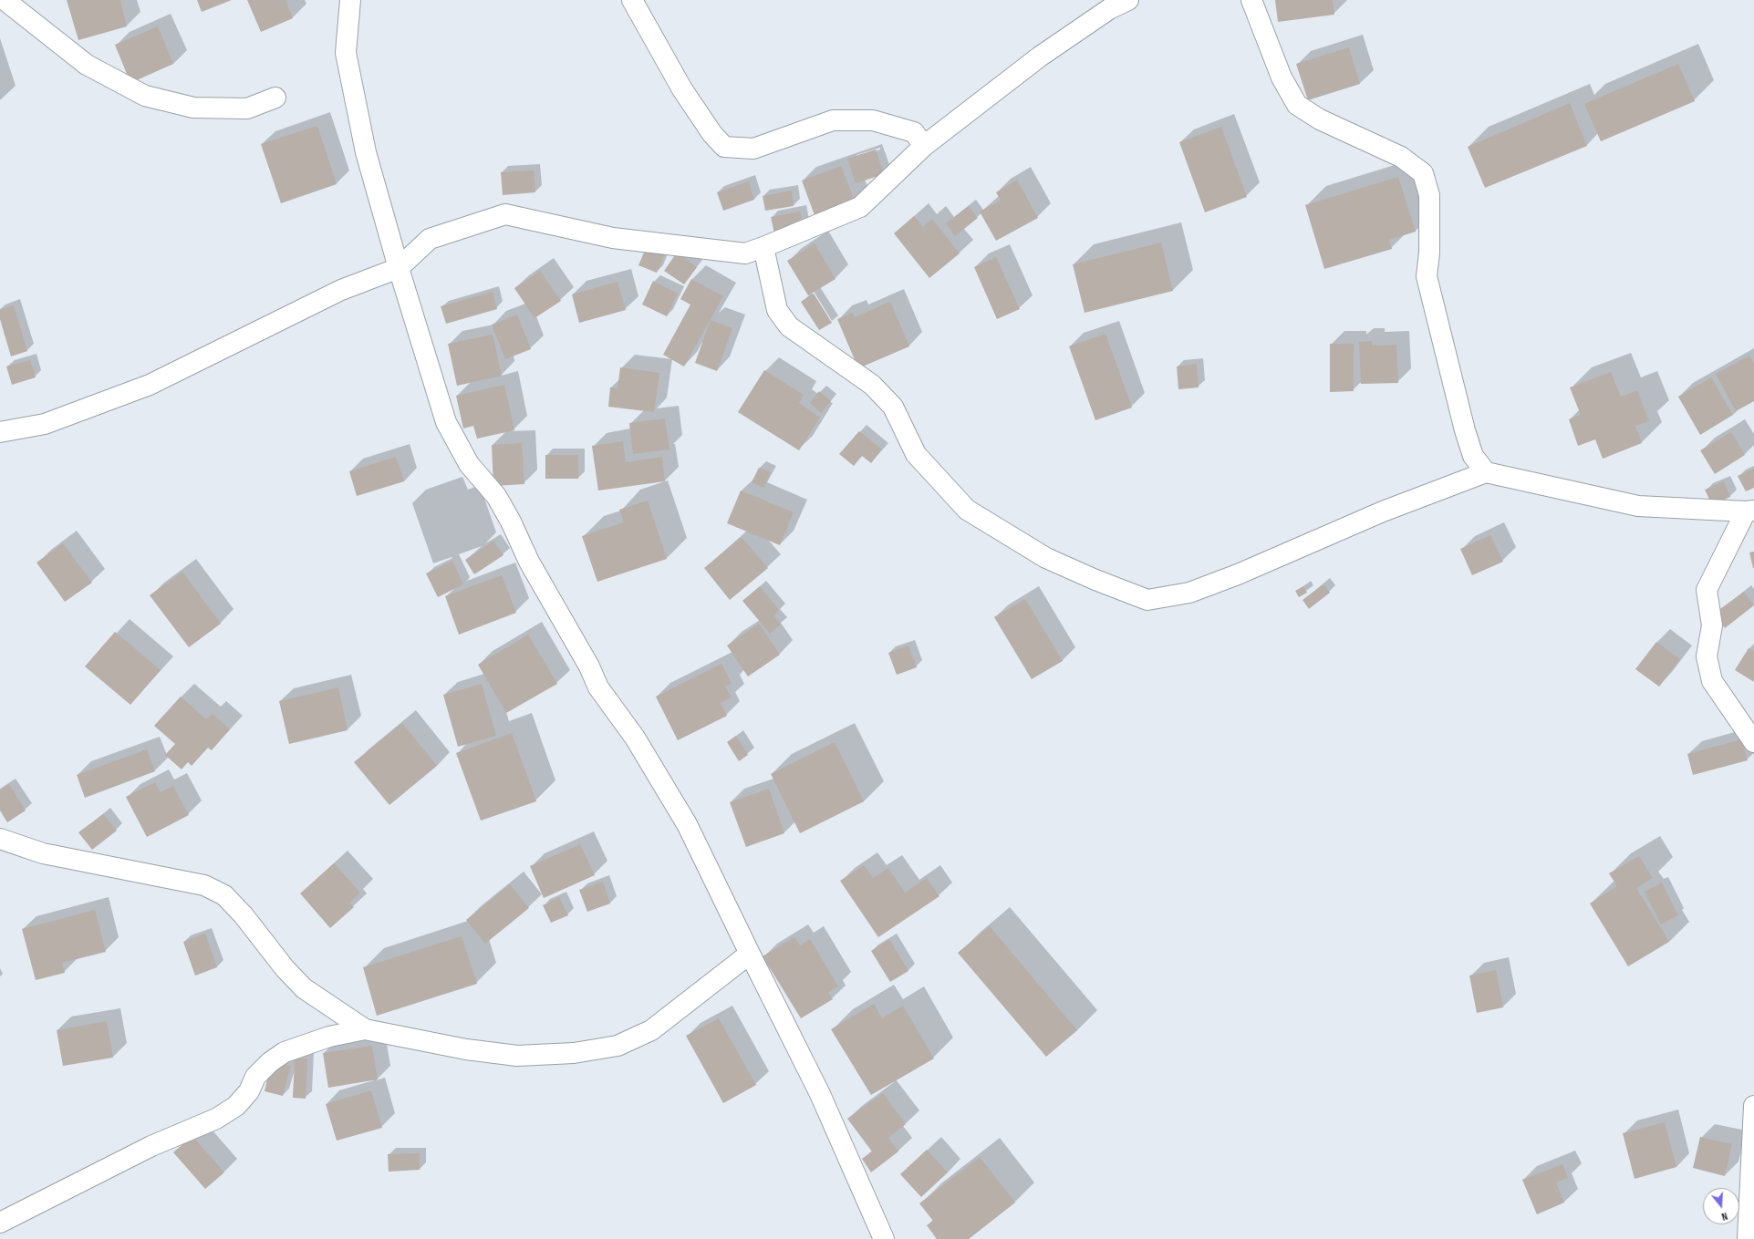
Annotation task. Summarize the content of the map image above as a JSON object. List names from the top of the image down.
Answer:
{
  "north": "bottom"
}
